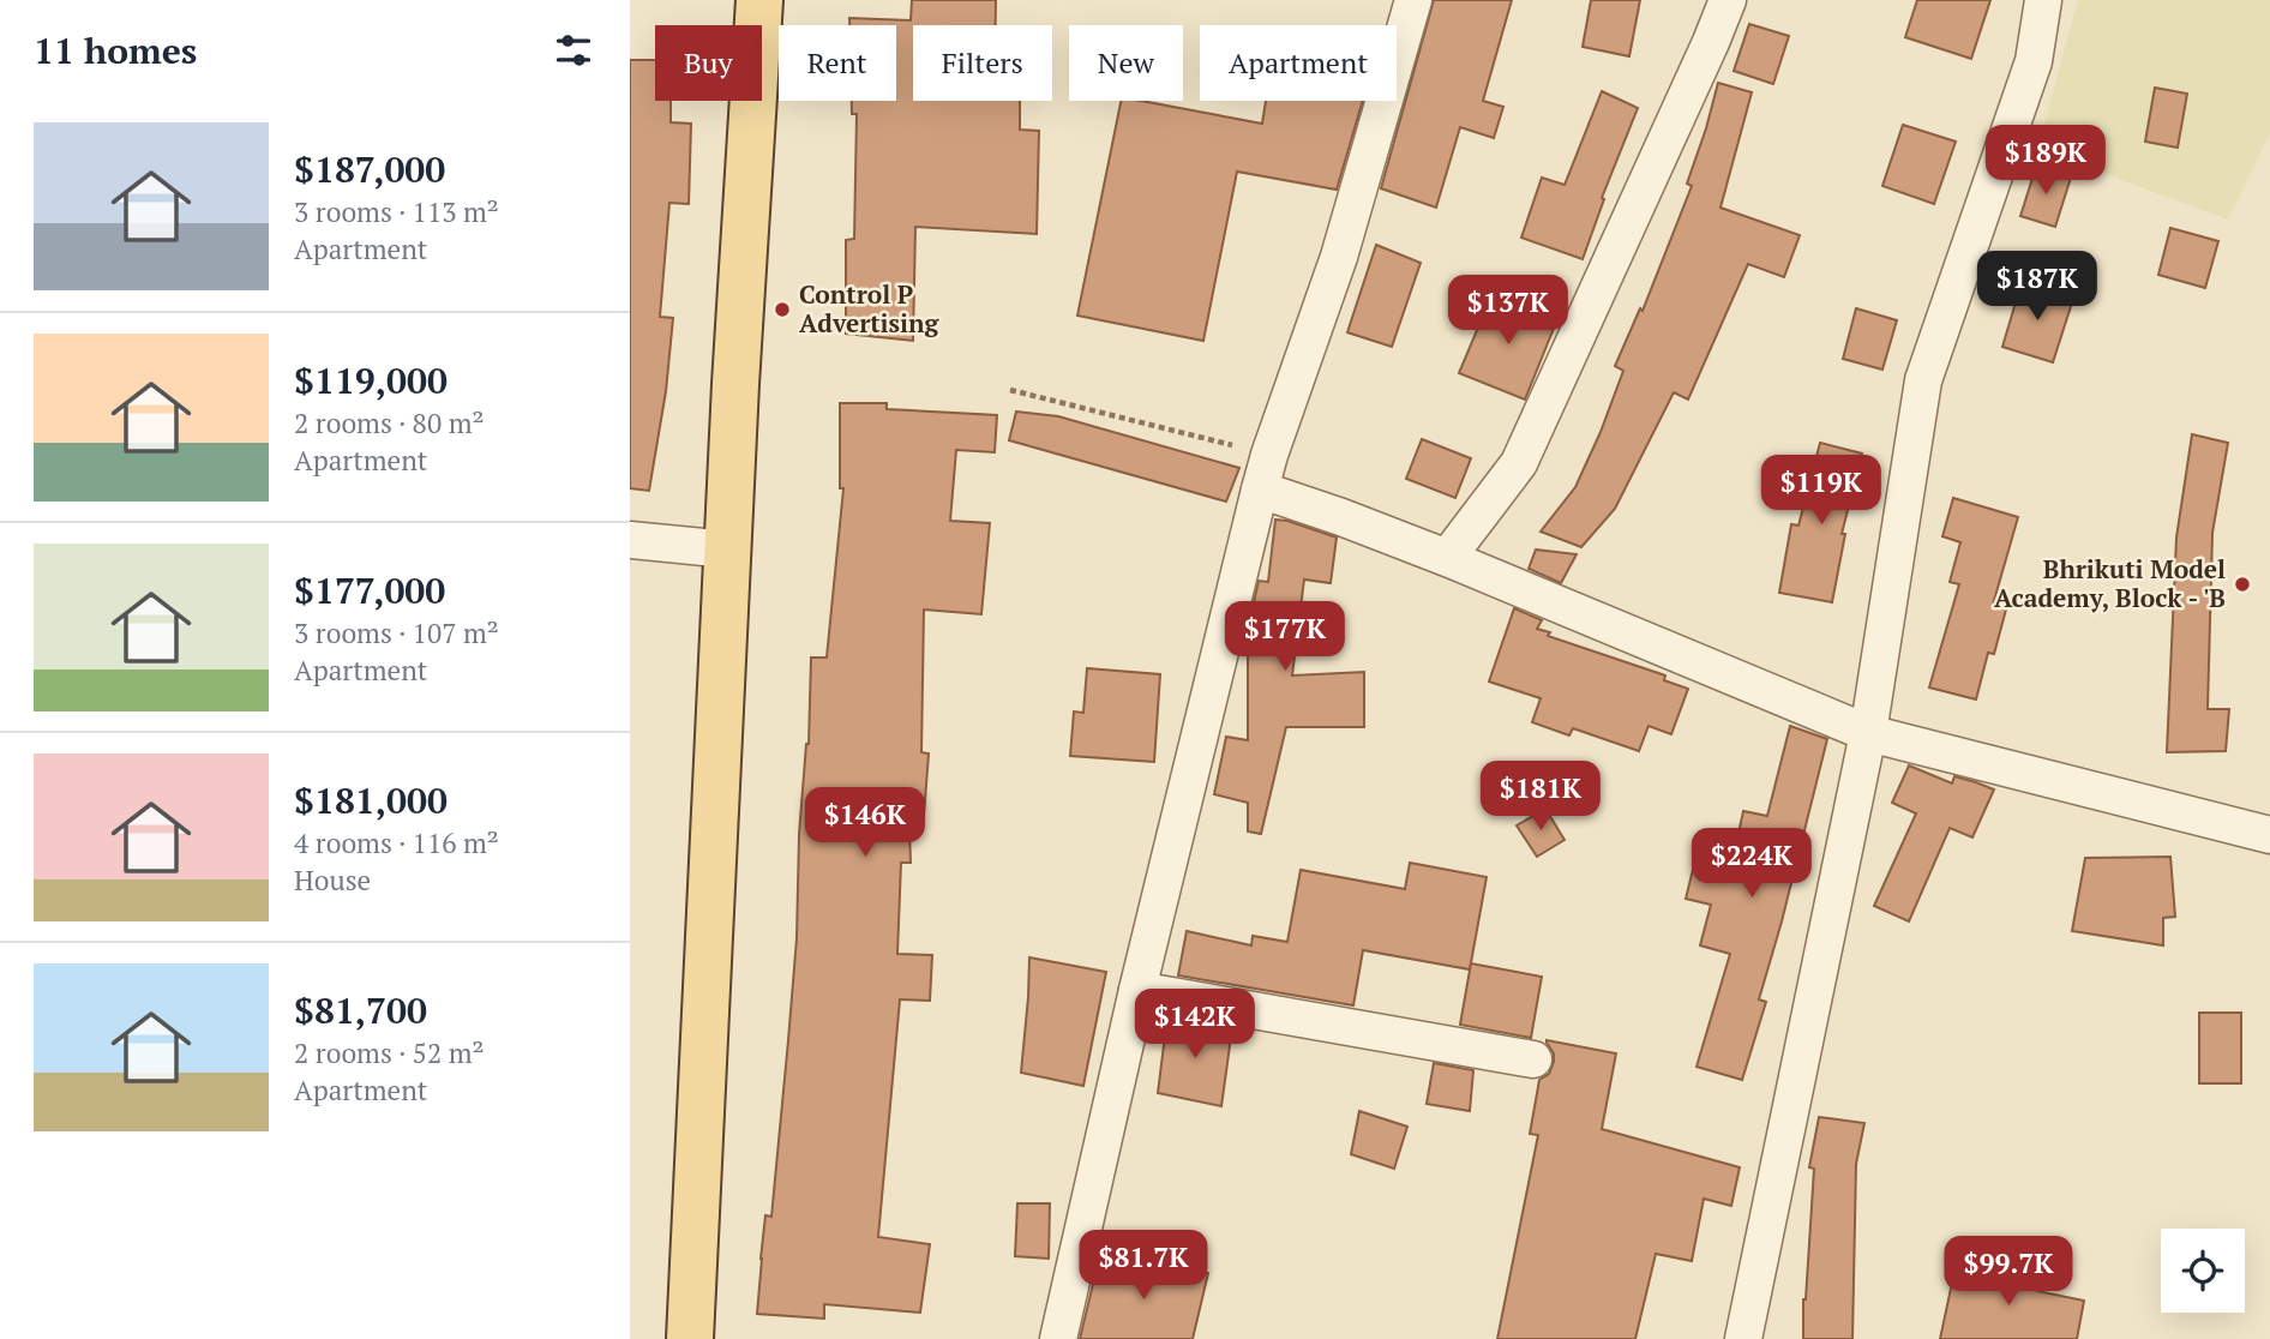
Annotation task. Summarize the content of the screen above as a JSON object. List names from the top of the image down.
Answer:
{
  "places": ["Control P Advertising", "Bhrikuti Model Academy, Block - 'B"],
  "page": {
    "heading": "11 homes",
    "chip": [
      "Buy",
      "Rent",
      "Filters",
      "New",
      "Apartment"
    ],
    "list": [
      {
        "name": "$187,000",
        "note": "3 rooms · 113 m² · Apartment"
      },
      {
        "name": "$119,000",
        "note": "2 rooms · 80 m² · Apartment"
      },
      {
        "name": "$177,000",
        "note": "3 rooms · 107 m² · Apartment"
      },
      {
        "name": "$181,000",
        "note": "4 rooms · 116 m² · House"
      },
      {
        "name": "$81,700",
        "note": "2 rooms · 52 m² · Apartment"
      }
    ],
    "price": [
      "$189K",
      "$187K",
      "$137K",
      "$119K",
      "$177K",
      "$181K",
      "$146K",
      "$224K",
      "$142K",
      "$81.7K",
      "$99.7K"
    ]
  }
}
